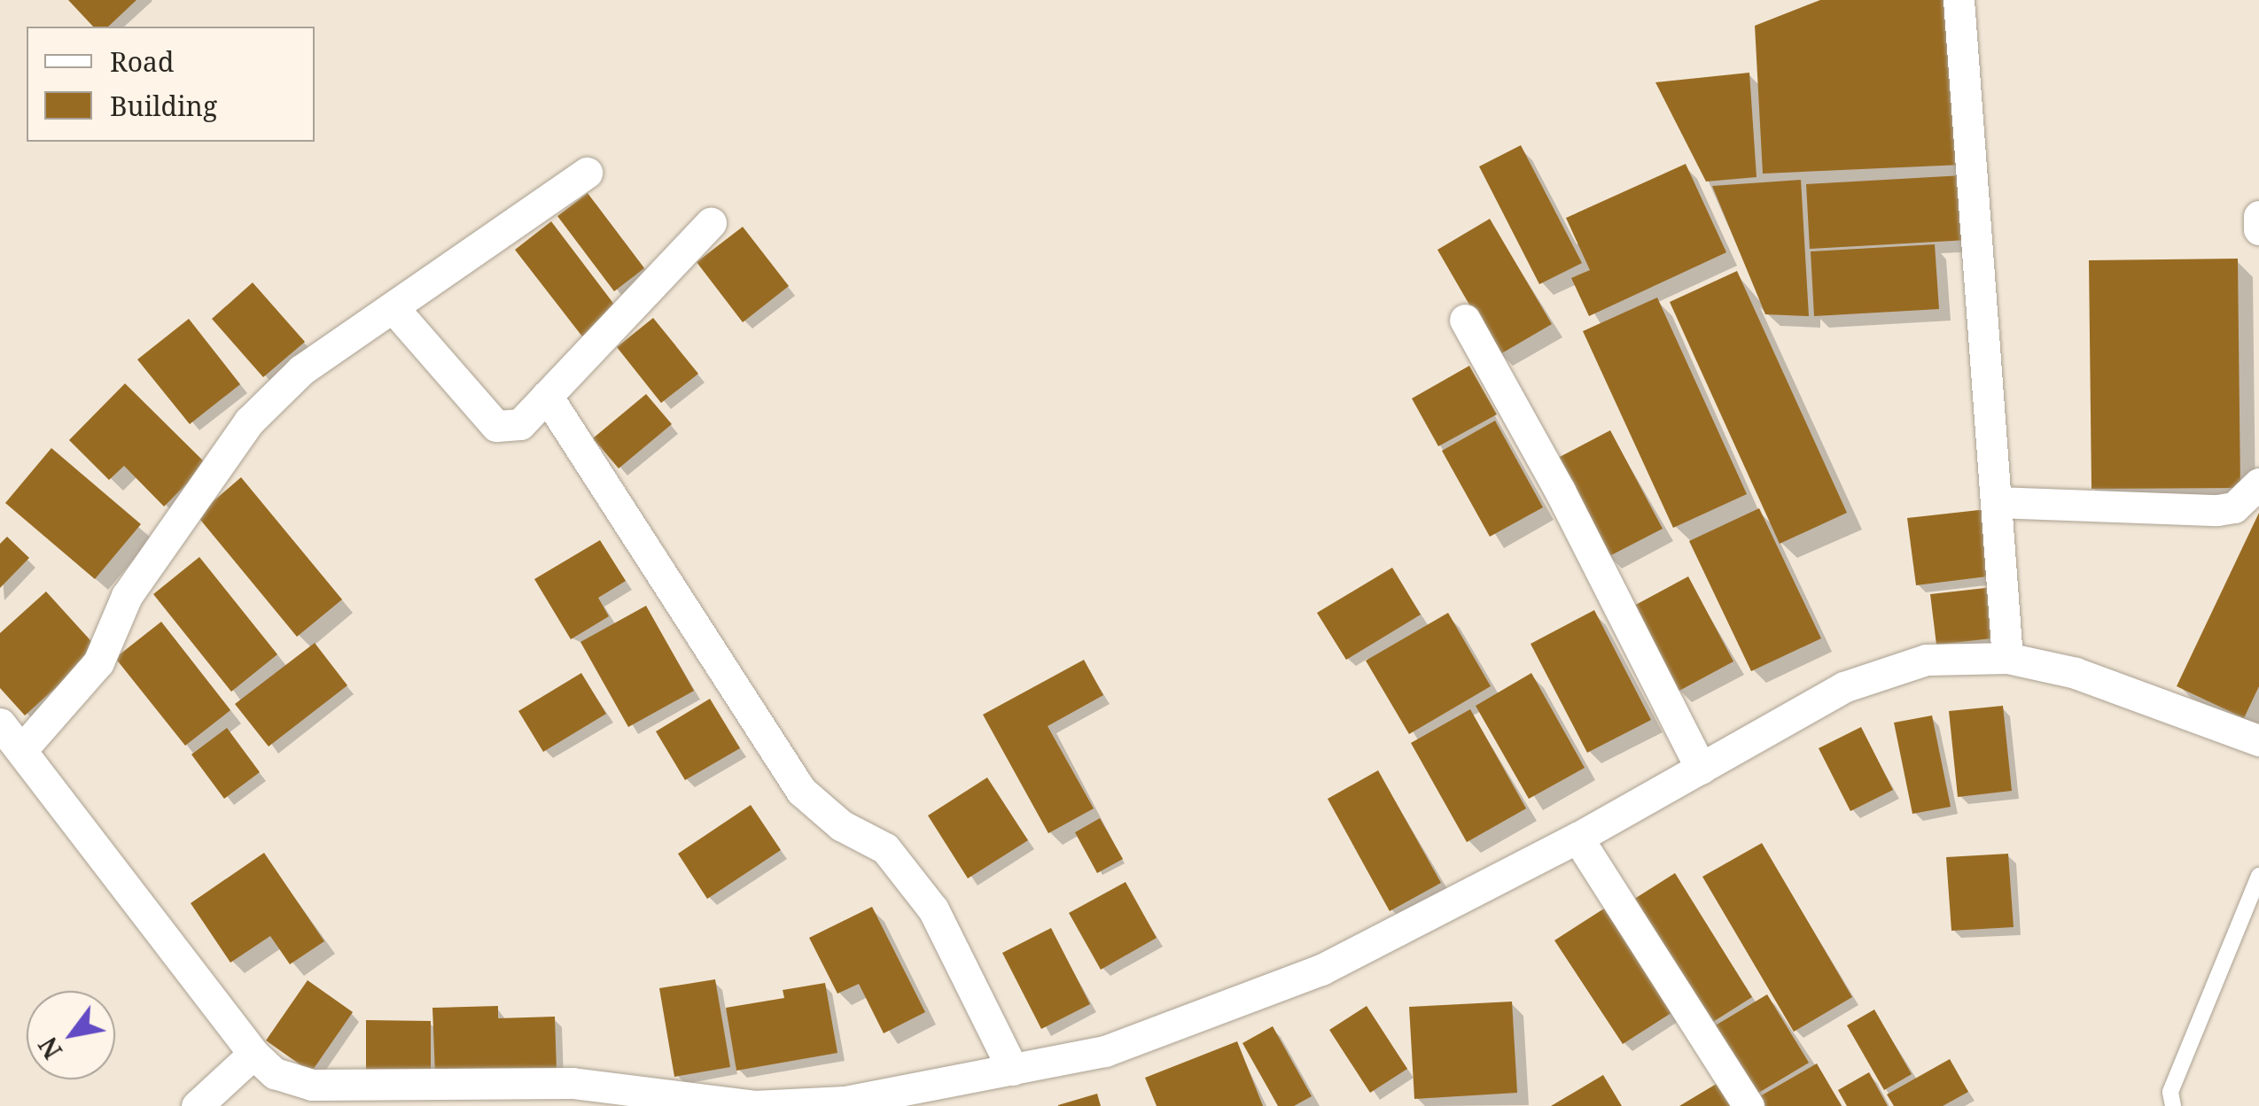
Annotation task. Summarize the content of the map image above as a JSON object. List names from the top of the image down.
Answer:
{
  "legend": ["Road", "Building"],
  "north": "bottom left"
}
